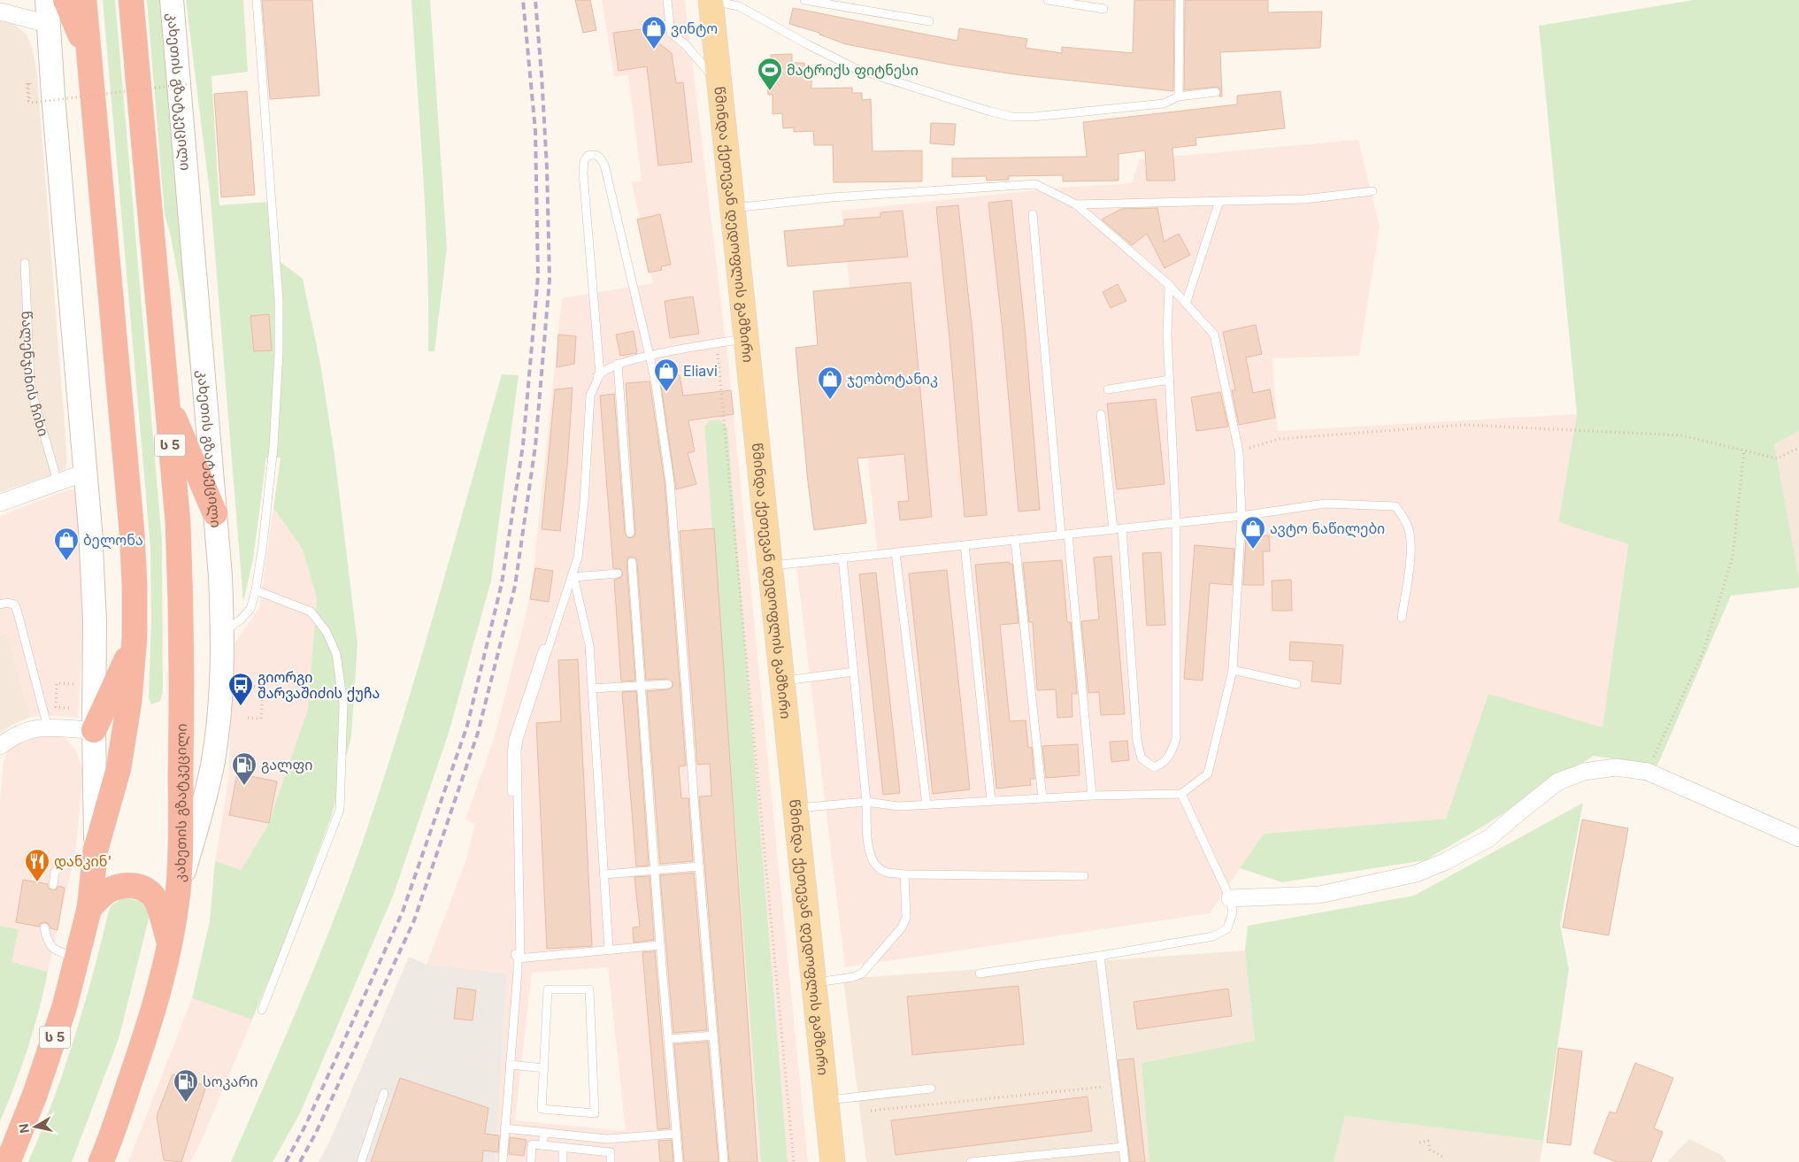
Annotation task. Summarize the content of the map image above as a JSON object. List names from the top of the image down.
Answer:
{
  "streets": {
    "highway": ["კახეთის გზატკეცილი", "ს 5"],
    "main road": ["წმინდა ქეთევან დედოფლის გამზირი"],
    "lane": ["წალენჯიხის ჩიხი"]
  },
  "places": {
    "shop": [
      "ვინტო",
      "Eliavi",
      "ჯეობოტანიკ",
      "ავტო ნაწილები",
      "ბელონა"
    ],
    "sports": ["მატრიქს ფიტნესი"],
    "bus stop": ["გიორგი შარვაშიძის ქუჩა"],
    "fuel station": ["გალფი", "სოკარი"],
    "restaurant": ["დანკინ'"]
  },
  "north": "left"
}
